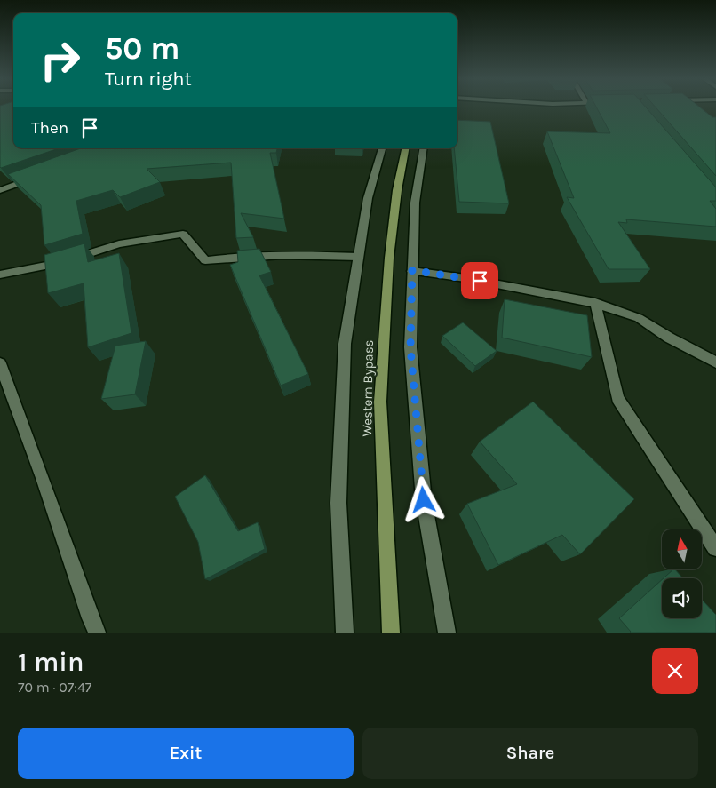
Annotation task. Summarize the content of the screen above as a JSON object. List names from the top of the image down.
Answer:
{
  "streets": {
    "main road": ["Western Bypass"]
  },
  "north": "top",
  "page": {
    "turn": ["50 m", "Turn right"],
    "then": "Then",
    "heading": ["1 min", "70 m · 07:47"],
    "buttons": ["Exit", "Share"]
  }
}
